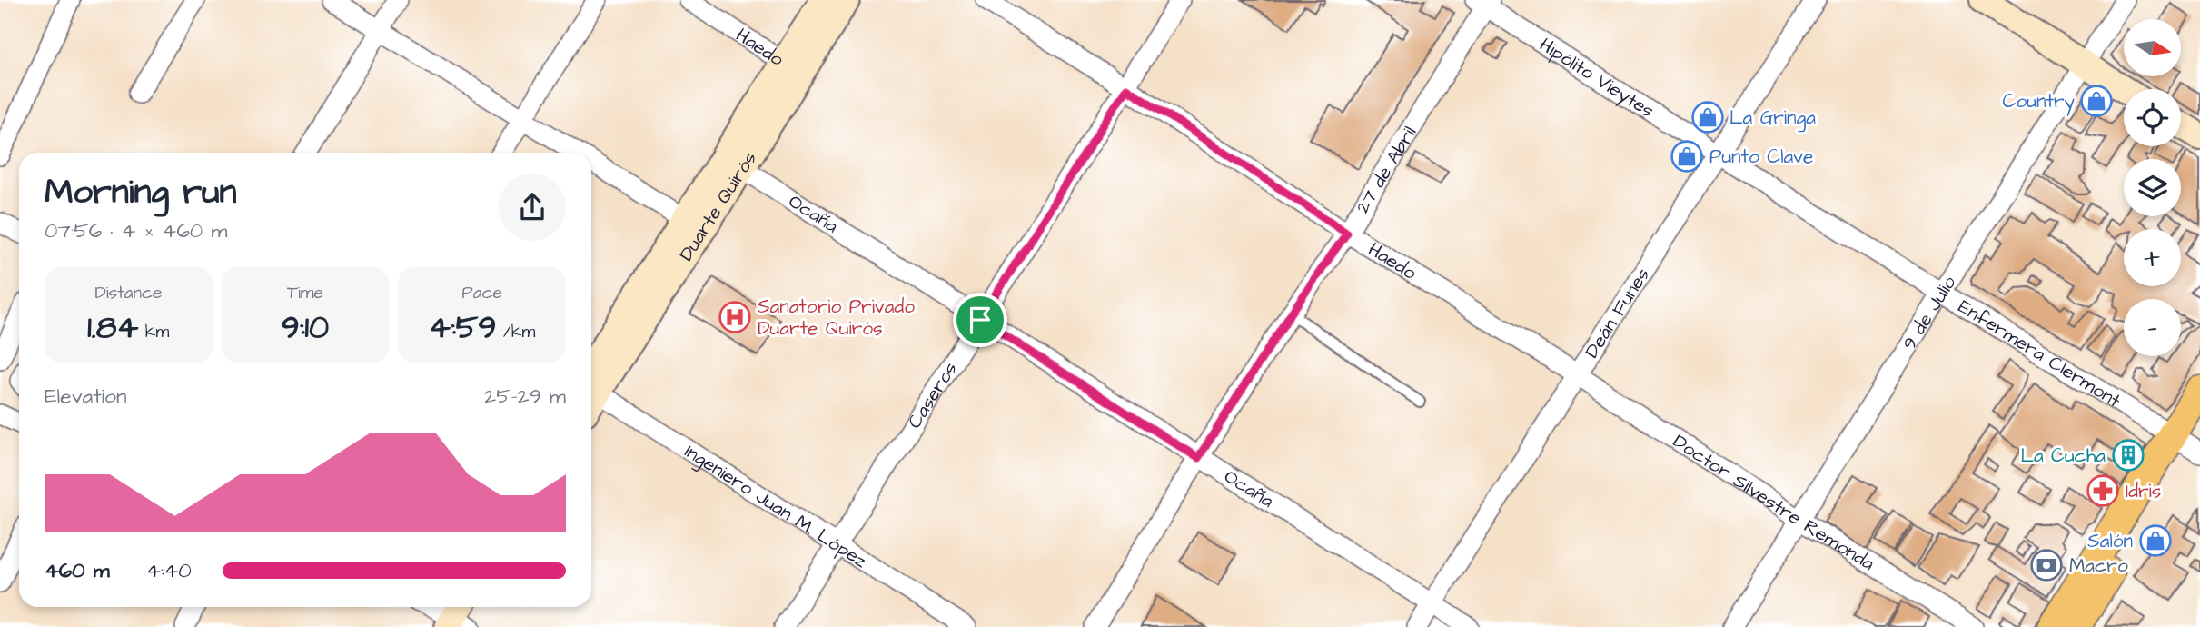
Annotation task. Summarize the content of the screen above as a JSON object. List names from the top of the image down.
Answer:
{
  "streets": {
    "main road": ["Duarte Quirós"],
    "street": [
      "Haedo",
      "Hipólito Vieytes",
      "27 de Abril",
      "Ocaña",
      "Deán Funes",
      "9 de Julio",
      "Enfermera Clermont",
      "Caseros",
      "Doctor Silvestre Remonda",
      "Ingeniero Juan M. López"
    ]
  },
  "crossings": [
    ["Haedo", "27 de Abril"],
    ["Haedo", "Duarte Quirós"],
    ["Haedo", "Deán Funes"],
    ["Haedo", "Caseros"],
    ["Haedo", "Doctor Silvestre Remonda"],
    ["Hipólito Vieytes", "27 de Abril"],
    ["Hipólito Vieytes", "Deán Funes"],
    ["Hipólito Vieytes", "Enfermera Clermont"],
    ["27 de Abril", "Ocaña"],
    ["Duarte Quirós", "Ocaña"],
    ["Ocaña", "Deán Funes"],
    ["Ocaña", "Caseros"],
    ["Deán Funes", "Enfermera Clermont"],
    ["Deán Funes", "Doctor Silvestre Remonda"],
    ["9 de Julio", "Enfermera Clermont"],
    ["9 de Julio", "Doctor Silvestre Remonda"],
    ["Caseros", "Ingeniero Juan M. López"]
  ],
  "places": {
    "shop": [
      "Country",
      "La Gringa",
      "Punto Clave",
      "Salón"
    ],
    "hospital": ["Sanatorio Privado Duarte Quirós"],
    "building": ["La Cucha"],
    "pharmacy": ["Idris"],
    "bank": ["Macro"]
  },
  "north": "right",
  "page": {
    "map_buttons": ["+", "−"],
    "heading": ["Morning run", "07:56 · 4 × 460 m"],
    "stats": [
      ["Distance", "1.84 km"],
      ["Time", "9:10"],
      ["Pace", "4:59 /km"]
    ],
    "chart": ["Elevation", "25–29 m"],
    "list": [
      {
        "name": "460 m",
        "note": "4:40"
      }
    ]
  }
}
